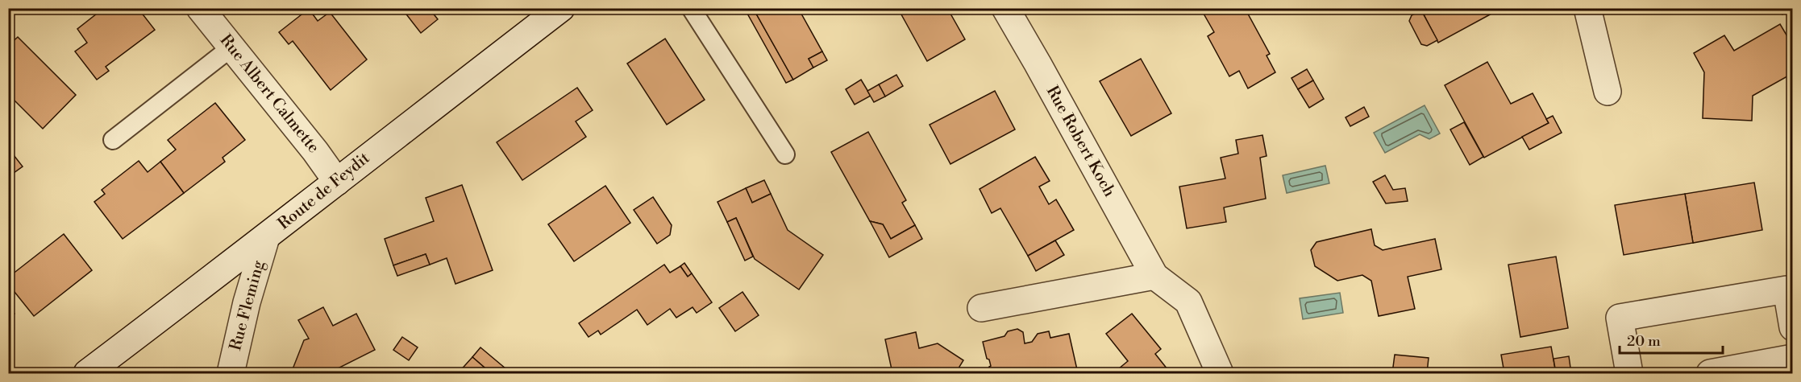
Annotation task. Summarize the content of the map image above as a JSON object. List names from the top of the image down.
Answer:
{
  "streets": {
    "street": [
      "Rue Albert Calmette",
      "Rue Robert Koch",
      "Route de Feydit",
      "Rue Fleming"
    ]
  },
  "crossings": [
    ["Rue Albert Calmette", "Route de Feydit"],
    ["Route de Feydit", "Rue Fleming"]
  ],
  "scale_bar": "20 m"
}
